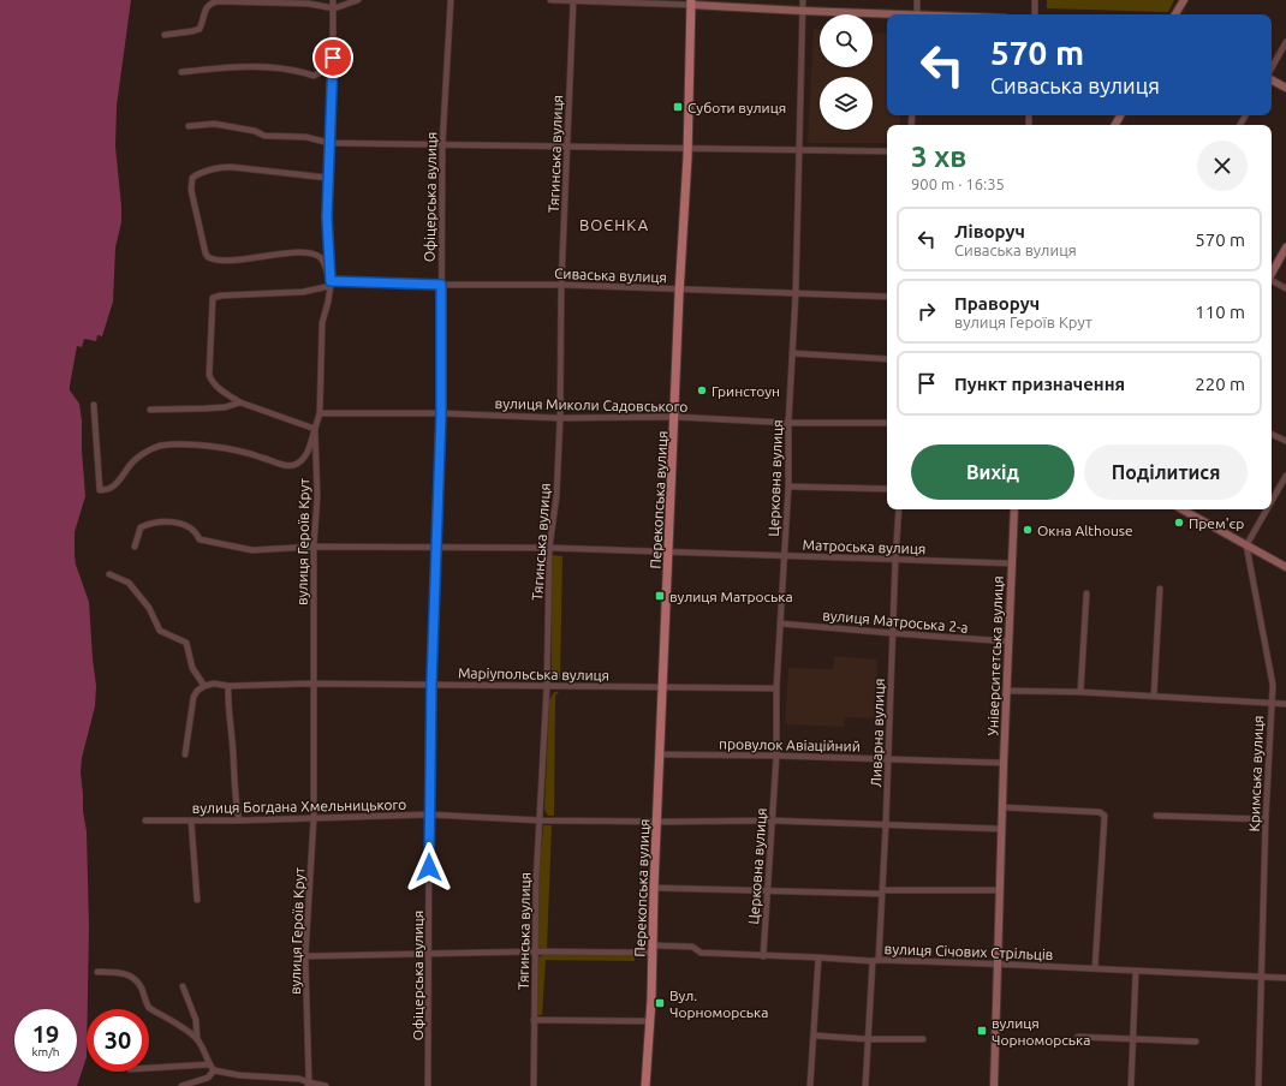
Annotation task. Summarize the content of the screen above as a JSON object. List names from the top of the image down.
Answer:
{
  "streets": {
    "main road": ["Перекопська вулиця"],
    "street": [
      "Тягинська вулиця",
      "Офіцерська вулиця",
      "Сиваська вулиця",
      "вулиця Миколи Садовського",
      "Церковна вулиця",
      "вулиця Героїв Крут",
      "Матроська вулиця",
      "вулиця Матроська 2-а",
      "Університетська вулиця",
      "Маріупольська вулиця",
      "Ливарна вулиця",
      "провулок Авіаційний",
      "Кримська вулиця",
      "вулиця Богдана Хмельницького",
      "вулиця Січових Стрільців"
    ]
  },
  "crossings": [
    ["Тягинська вулиця", "Сиваська вулиця"],
    ["Тягинська вулиця", "вулиця Миколи Садовського"],
    ["Тягинська вулиця", "Матроська вулиця"],
    ["Тягинська вулиця", "Маріупольська вулиця"],
    ["Тягинська вулиця", "вулиця Богдана Хмельницького"],
    ["Тягинська вулиця", "вулиця Січових Стрільців"],
    ["Офіцерська вулиця", "Сиваська вулиця"],
    ["Офіцерська вулиця", "вулиця Миколи Садовського"],
    ["Офіцерська вулиця", "Матроська вулиця"],
    ["Офіцерська вулиця", "Маріупольська вулиця"],
    ["Офіцерська вулиця", "вулиця Богдана Хмельницького"],
    ["Офіцерська вулиця", "вулиця Січових Стрільців"],
    ["Сиваська вулиця", "Церковна вулиця"],
    ["Сиваська вулиця", "Перекопська вулиця"],
    ["Сиваська вулиця", "вулиця Героїв Крут"],
    ["вулиця Миколи Садовського", "Церковна вулиця"],
    ["вулиця Миколи Садовського", "Перекопська вулиця"],
    ["вулиця Миколи Садовського", "вулиця Героїв Крут"],
    ["Церковна вулиця", "Матроська вулиця"],
    ["Церковна вулиця", "вулиця Матроська 2-а"],
    ["Церковна вулиця", "Маріупольська вулиця"],
    ["Церковна вулиця", "провулок Авіаційний"],
    ["Церковна вулиця", "вулиця Богдана Хмельницького"],
    ["Церковна вулиця", "вулиця Січових Стрільців"],
    ["Перекопська вулиця", "Матроська вулиця"],
    ["Перекопська вулиця", "Маріупольська вулиця"],
    ["Перекопська вулиця", "провулок Авіаційний"],
    ["Перекопська вулиця", "вулиця Богдана Хмельницького"],
    ["Перекопська вулиця", "вулиця Січових Стрільців"],
    ["вулиця Героїв Крут", "Матроська вулиця"],
    ["вулиця Героїв Крут", "Маріупольська вулиця"],
    ["вулиця Героїв Крут", "вулиця Богдана Хмельницького"],
    ["вулиця Героїв Крут", "вулиця Січових Стрільців"],
    ["Матроська вулиця", "Університетська вулиця"],
    ["Матроська вулиця", "Ливарна вулиця"],
    ["вулиця Матроська 2-а", "Університетська вулиця"],
    ["вулиця Матроська 2-а", "Ливарна вулиця"],
    ["Університетська вулиця", "провулок Авіаційний"],
    ["Університетська вулиця", "вулиця Богдана Хмельницького"],
    ["Університетська вулиця", "вулиця Січових Стрільців"],
    ["Ливарна вулиця", "провулок Авіаційний"],
    ["Ливарна вулиця", "вулиця Богдана Хмельницького"],
    ["Ливарна вулиця", "вулиця Січових Стрільців"],
    ["Кримська вулиця", "вулиця Січових Стрільців"]
  ],
  "districts": ["ВОЄНКА"],
  "places": {
    "transit": [
      "Суботи вулиця",
      "вулиця Матроська",
      "Вул. Чорноморська",
      "вулиця Чорноморська"
    ],
    "other": ["Гринстоун", "Прем'єр", "Окна Althouse"]
  },
  "page": {
    "turn": ["570 m", "Сиваська вулиця"],
    "heading": ["3 хв", "900 m · 16:35"],
    "list": [
      {
        "name": "Ліворуч",
        "note": "Сиваська вулиця",
        "value": "570 m"
      },
      {
        "name": "Праворуч",
        "note": "вулиця Героїв Крут",
        "value": "110 m"
      },
      {
        "name": "Пункт призначення",
        "value": "220 m"
      }
    ],
    "buttons": ["Вихід", "Поділитися"],
    "speed": "19 km/h",
    "limit": "30"
  }
}
